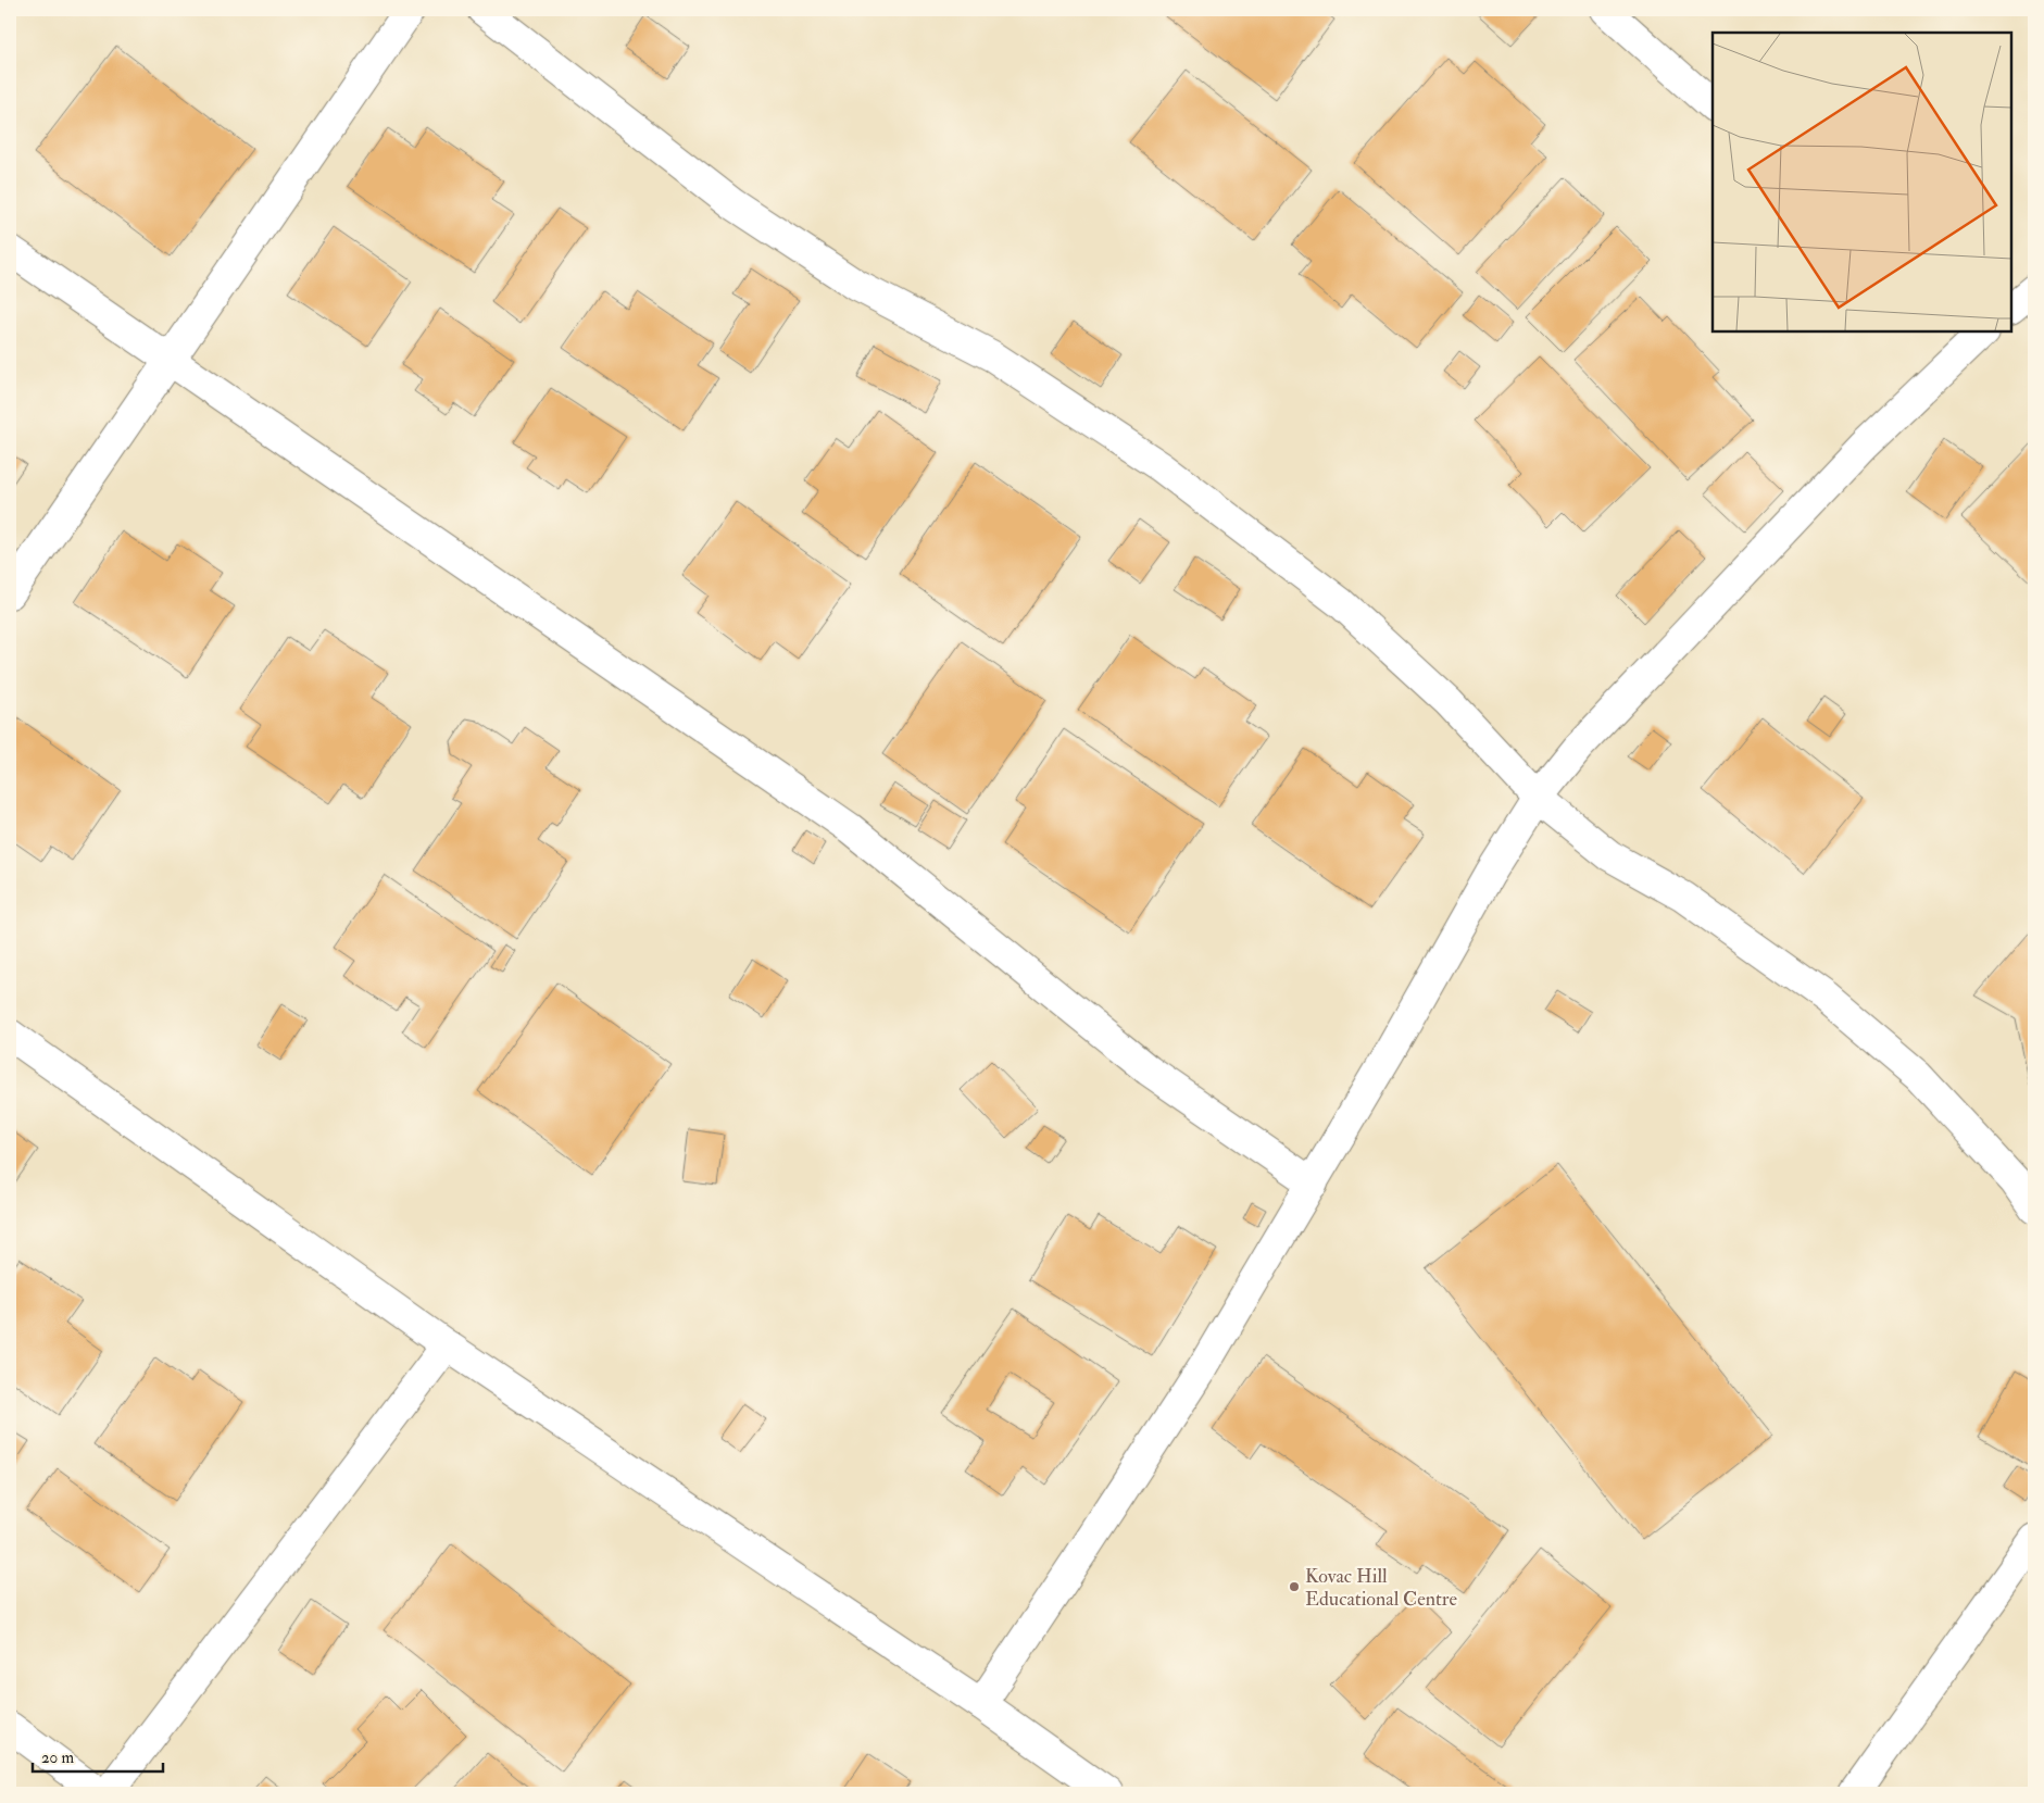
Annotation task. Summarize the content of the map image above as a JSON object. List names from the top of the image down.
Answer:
{
  "places": ["Kovac Hill Educational Centre"],
  "scale_bar": "20 m"
}
